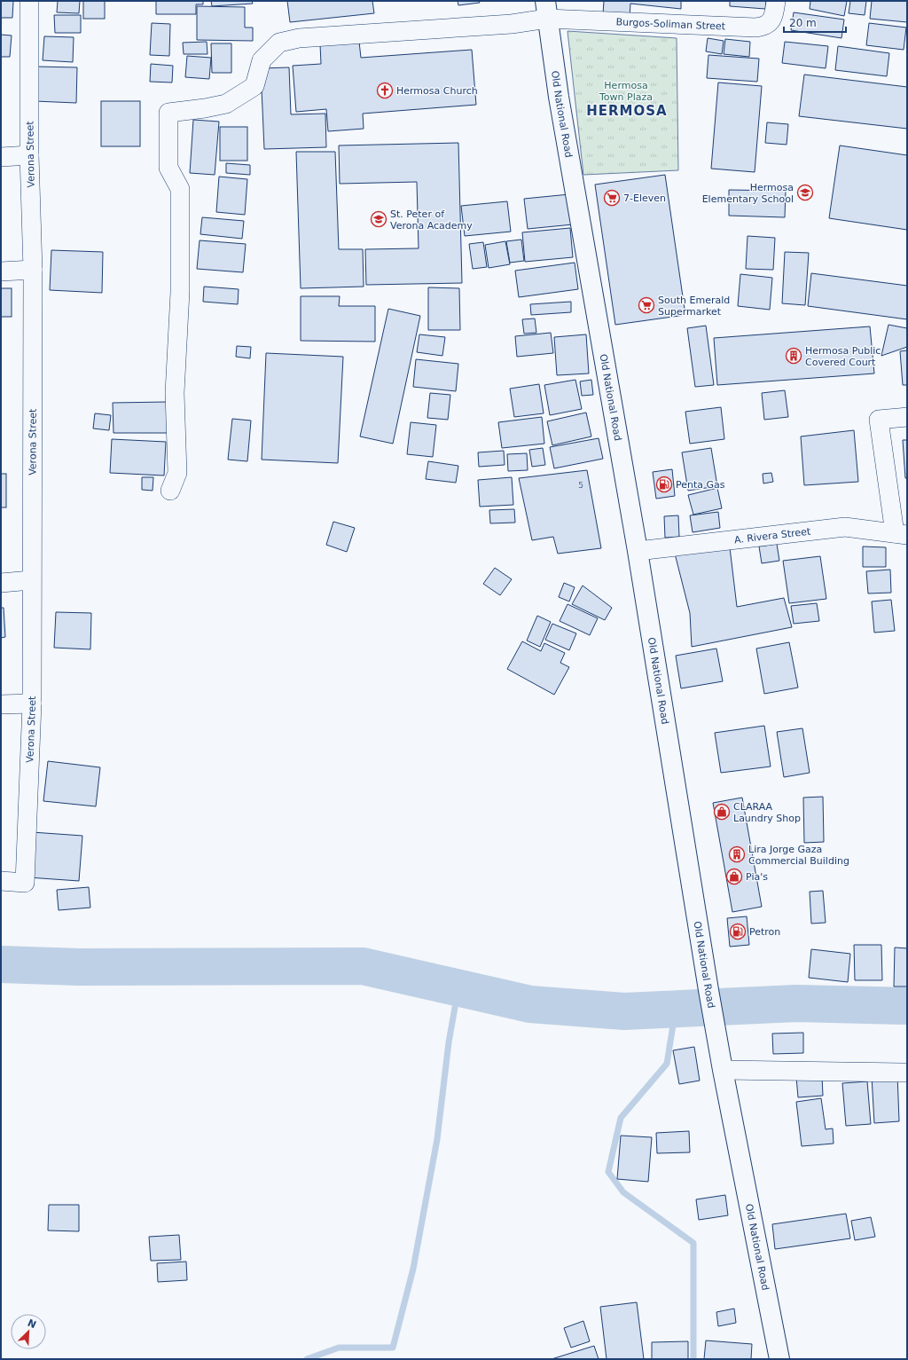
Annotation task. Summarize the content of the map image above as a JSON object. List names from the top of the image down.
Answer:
{
  "streets": {
    "main road": ["Old National Road"],
    "street": ["Burgos-Soliman Street", "Verona Street", "A. Rivera Street"]
  },
  "crossings": [
    ["Burgos-Soliman Street", "Old National Road"],
    ["Old National Road", "A. Rivera Street"]
  ],
  "districts": ["HERMOSA"],
  "parks": ["Hermosa Town Plaza"],
  "places": {
    "church": ["Hermosa Church"],
    "school or university": ["Hermosa Elementary School", "St. Peter of Verona Academy"],
    "supermarket": ["7-Eleven", "South Emerald Supermarket"],
    "building": ["Hermosa Public Covered Court", "Lira Jorge Gaza Commercial Building"],
    "fuel station": ["Penta Gas", "Petron"],
    "shop": ["CLARAA Laundry Shop", "Pia's"]
  },
  "house_numbers": ["5"],
  "scale_bar": "20 m",
  "north": "top right"
}
